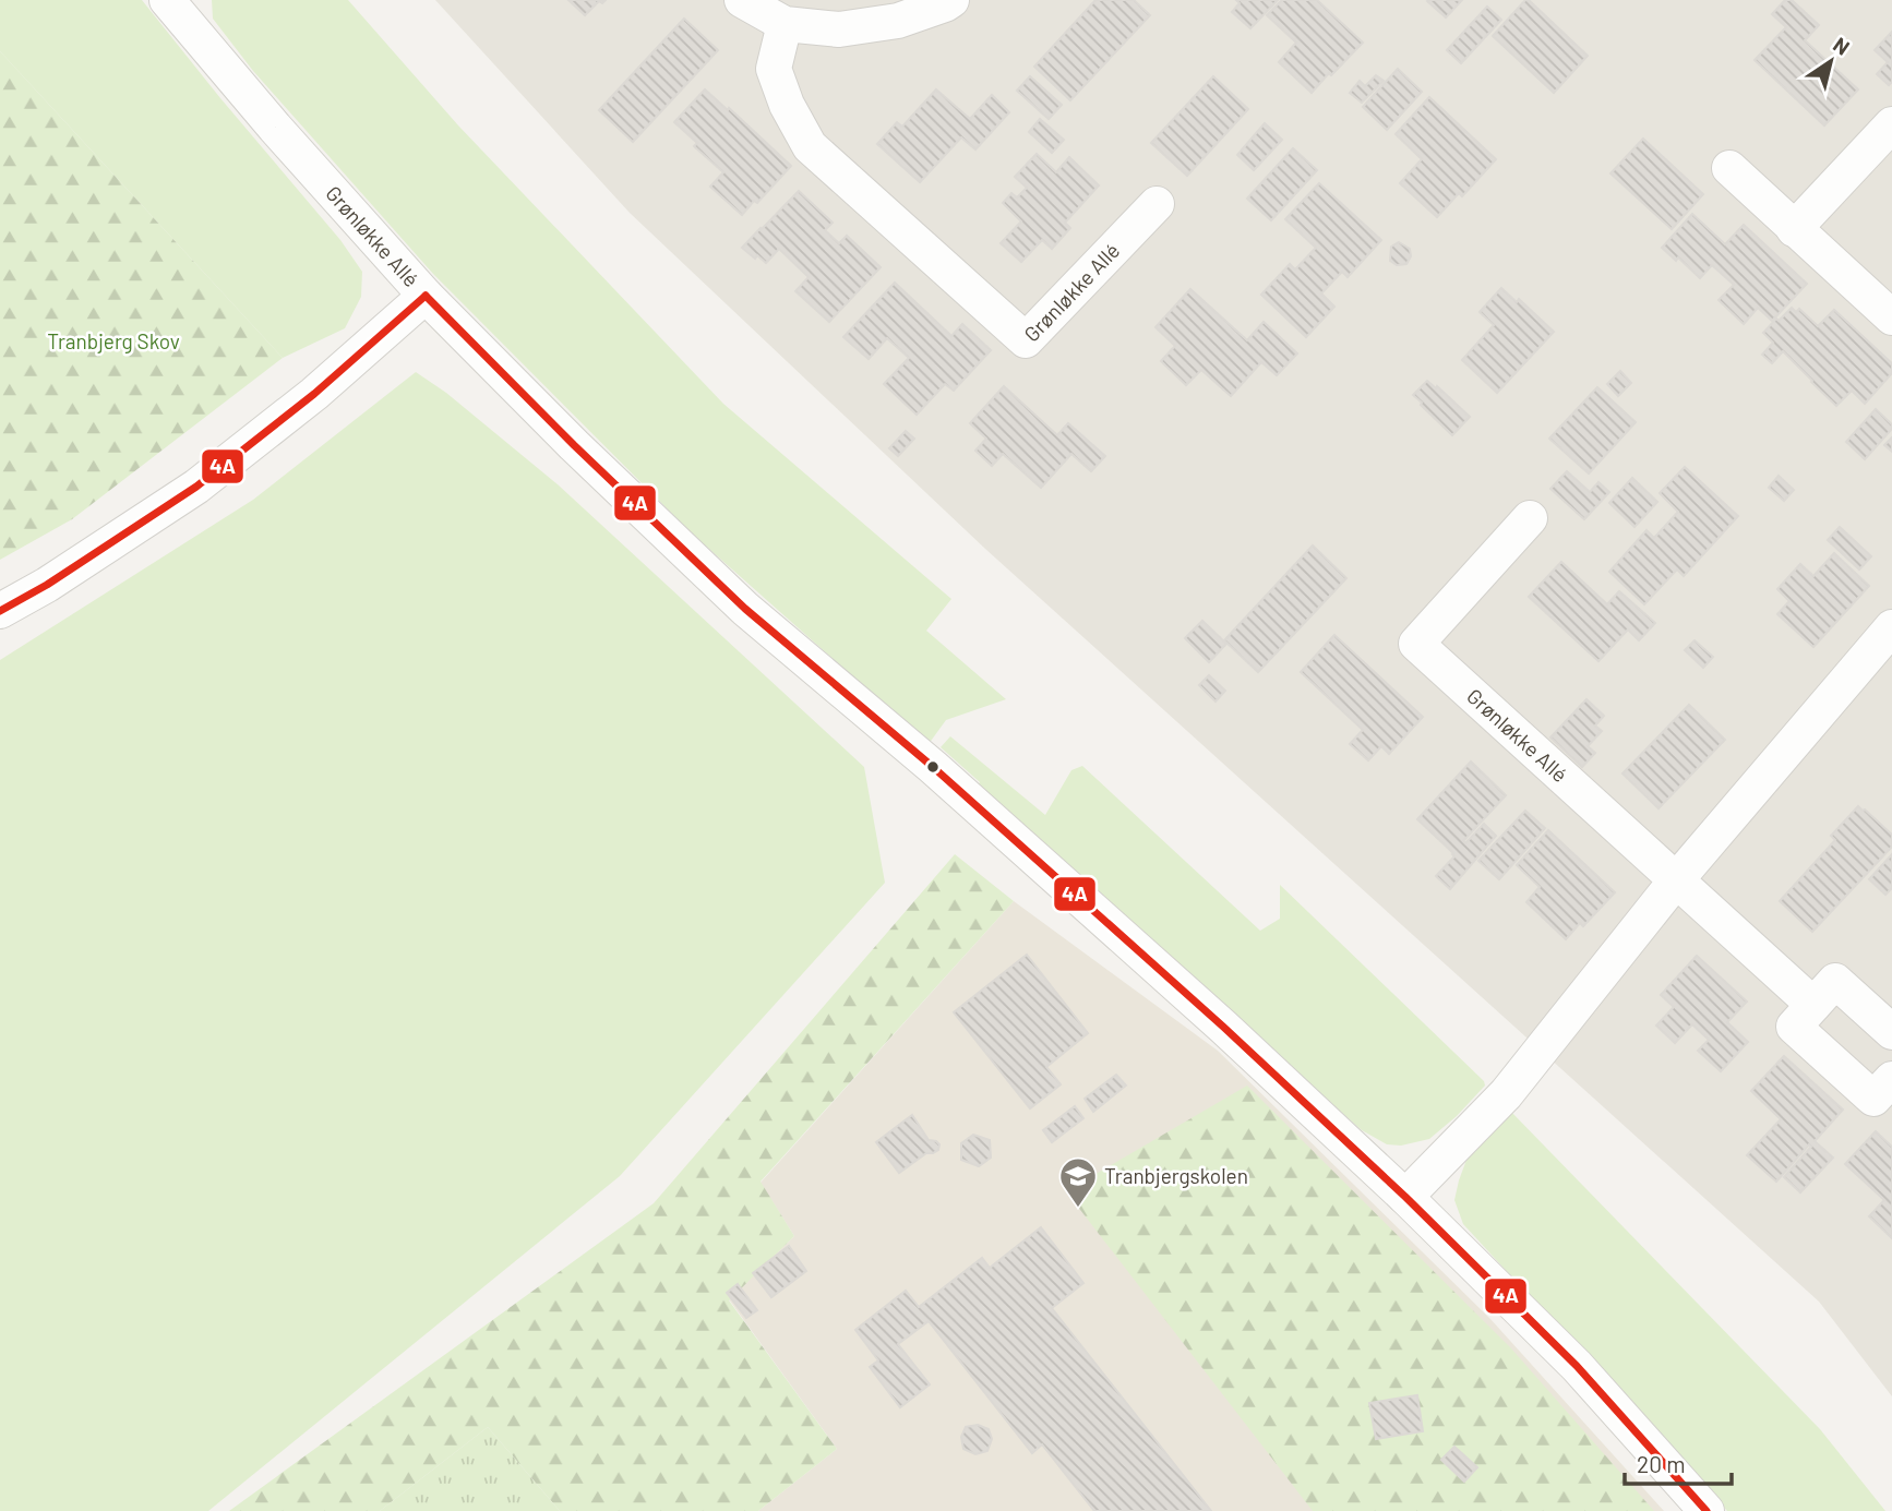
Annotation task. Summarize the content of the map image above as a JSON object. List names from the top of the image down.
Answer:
{
  "streets": {
    "street": ["Grønløkke Allé"]
  },
  "parks": ["Tranbjerg Skov"],
  "places": {
    "school or university": ["Tranbjergskolen"]
  },
  "lines": ["transit line 4A"],
  "scale_bar": "20 m",
  "north": "top right"
}
